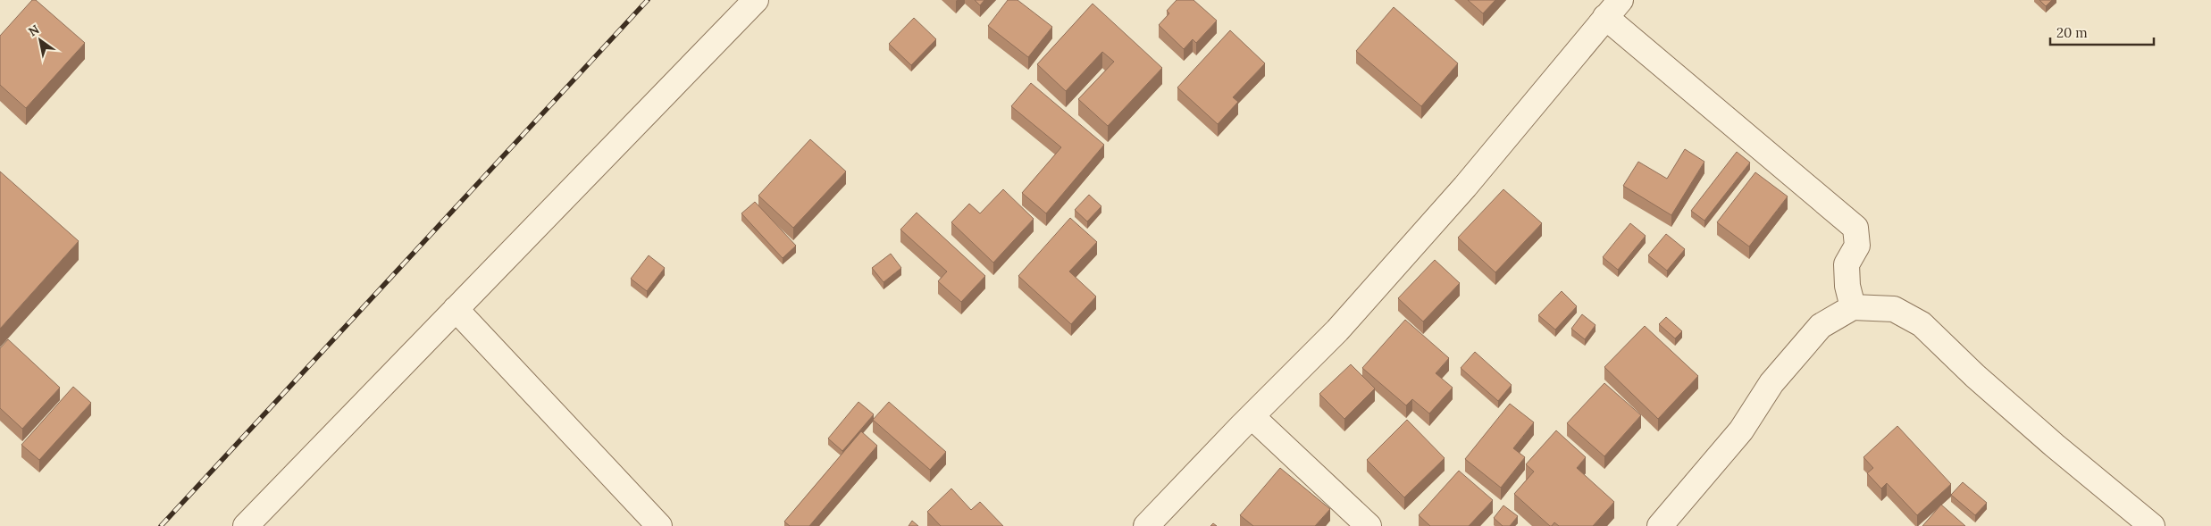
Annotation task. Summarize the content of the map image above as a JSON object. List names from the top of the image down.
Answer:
{
  "scale_bar": "20 m",
  "north": "top left"
}
